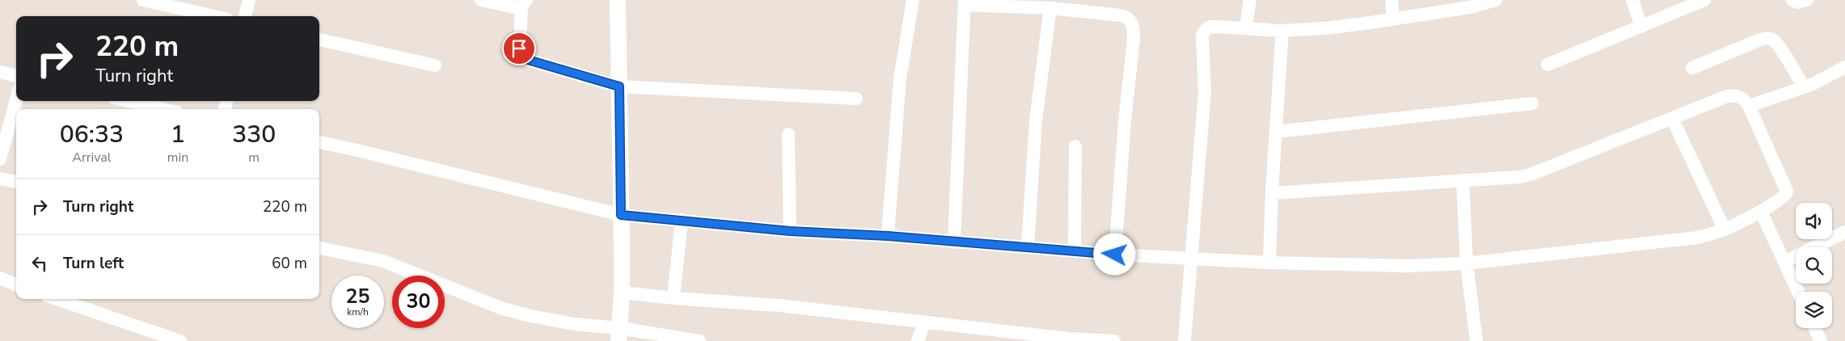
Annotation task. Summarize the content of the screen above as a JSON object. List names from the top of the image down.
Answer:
{
  "page": {
    "turn": ["220 m", "Turn right"],
    "eta": [
      "06:33",
      "Arrival",
      "1",
      "min",
      "330",
      "m"
    ],
    "list": [
      {
        "name": "Turn right",
        "value": "220 m"
      },
      {
        "name": "Turn left",
        "value": "60 m"
      }
    ],
    "speed": "25 km/h",
    "limit": "30"
  }
}
